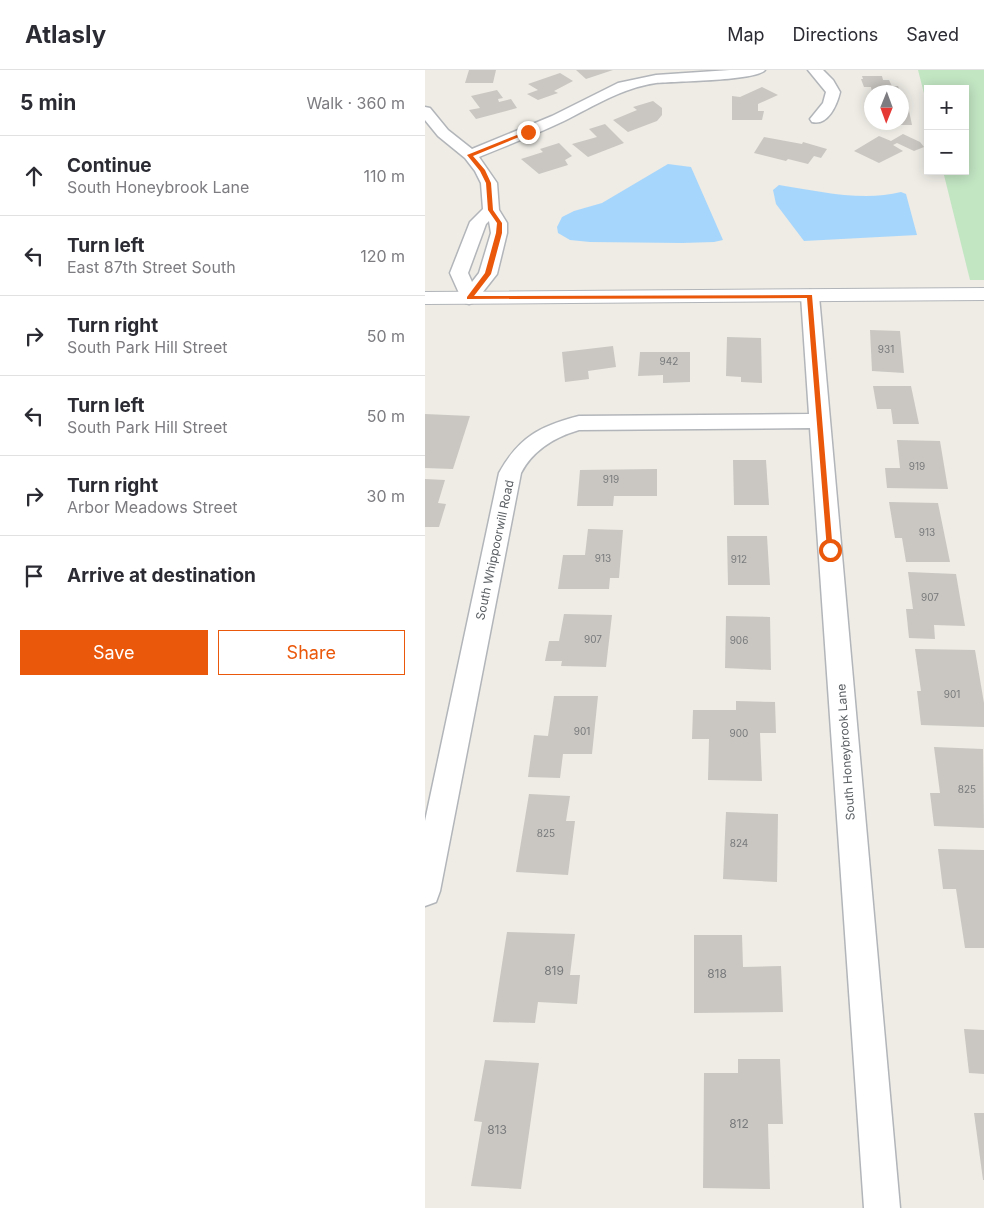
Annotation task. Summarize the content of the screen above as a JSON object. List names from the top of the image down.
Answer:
{
  "streets": {
    "street": ["South Whippoorwill Road", "South Honeybrook Lane"]
  },
  "crossings": [
    ["South Whippoorwill Road", "South Honeybrook Lane"]
  ],
  "house_numbers": [
    "931",
    "942",
    "919",
    "919",
    "913",
    "913",
    "912",
    "907",
    "907",
    "906",
    "901",
    "901",
    "900",
    "825",
    "825",
    "824",
    "819",
    "818",
    "812",
    "813"
  ],
  "north": "bottom",
  "page": {
    "header": "Atlasly",
    "nav": ["Map", "Directions", "Saved"],
    "heading": ["5 min", "Walk · 360 m"],
    "map_buttons": ["+", "−"],
    "list": [
      ["Continue", "South Honeybrook Lane", "110 m"],
      ["Turn left", "East 87th Street South", "120 m"],
      ["Turn right", "South Park Hill Street", "50 m"],
      ["Turn left", "South Park Hill Street", "50 m"],
      ["Turn right", "Arbor Meadows Street", "30 m"],
      "Arrive at destination"
    ],
    "buttons": ["Save", "Share"]
  }
}
